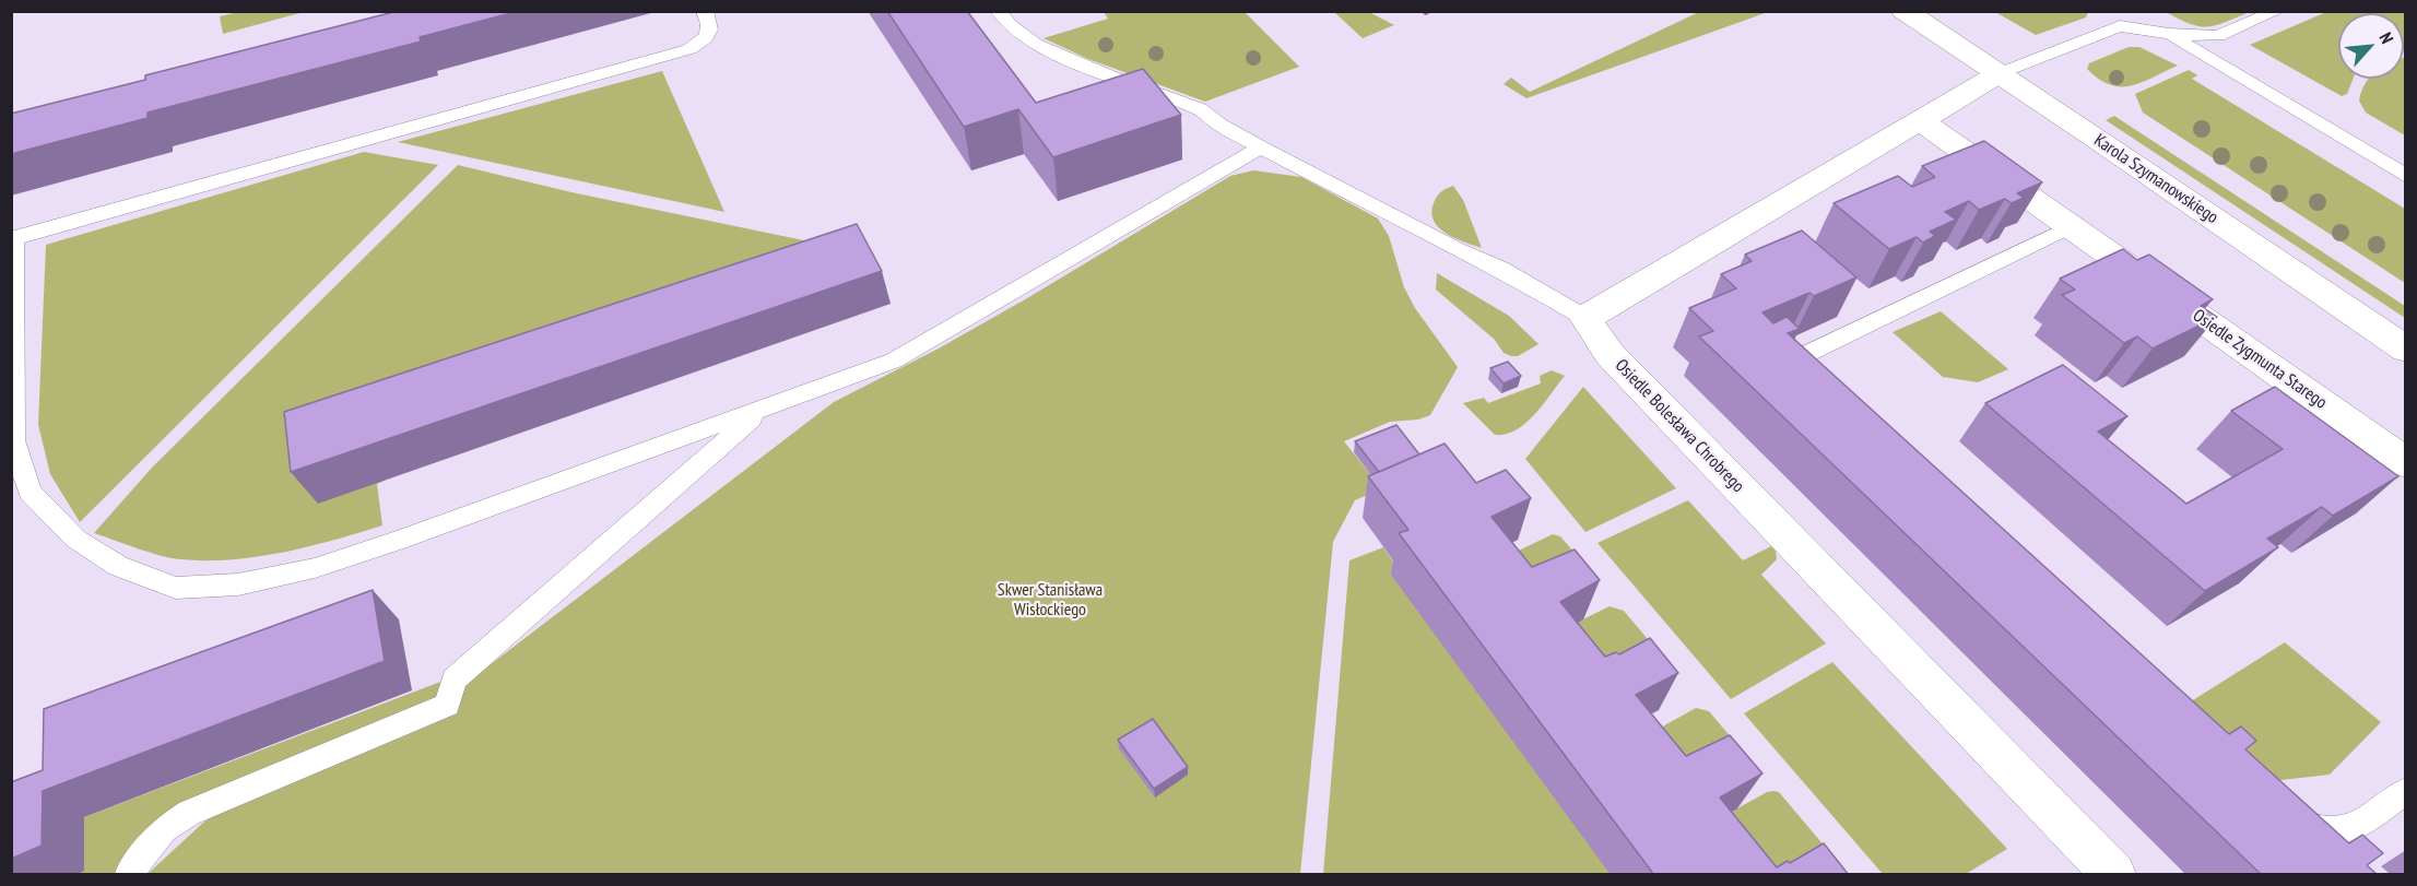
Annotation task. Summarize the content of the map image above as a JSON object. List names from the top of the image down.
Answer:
{
  "streets": {
    "street": ["Karola Szymanowskiego", "Osiedle Zygmunta Starego", "Osiedle Bolesława Chrobrego"]
  },
  "parks": ["Skwer Stanisława Wisłockiego"],
  "north": "top right"
}
